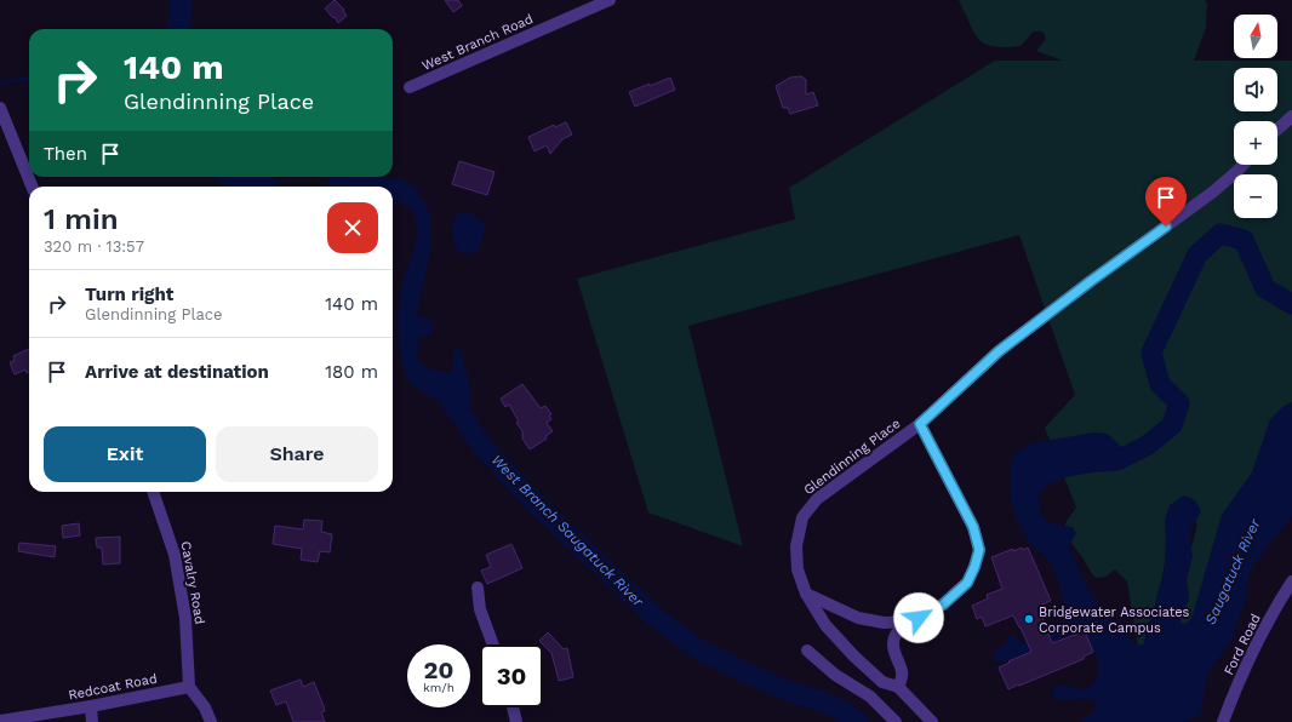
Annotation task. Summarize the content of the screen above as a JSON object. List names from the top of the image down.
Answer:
{
  "streets": {
    "street": [
      "West Branch Road",
      "Glendinning Place",
      "Cavalry Road",
      "Ford Road",
      "Redcoat Road"
    ]
  },
  "crossings": [
    ["Cavalry Road", "Redcoat Road"]
  ],
  "water": ["West Branch Saugatuck River", "Saugatuck River"],
  "places": ["Bridgewater Associates Corporate Campus"],
  "north": "top",
  "page": {
    "map_buttons": ["+", "−"],
    "turn": ["140 m", "Glendinning Place"],
    "then": "Then",
    "heading": ["1 min", "320 m · 13:57"],
    "list": [
      {
        "name": "Turn right",
        "note": "Glendinning Place",
        "value": "140 m"
      },
      {
        "name": "Arrive at destination",
        "value": "180 m"
      }
    ],
    "buttons": ["Exit", "Share"],
    "speed": "20 km/h",
    "limit": "30"
  }
}
